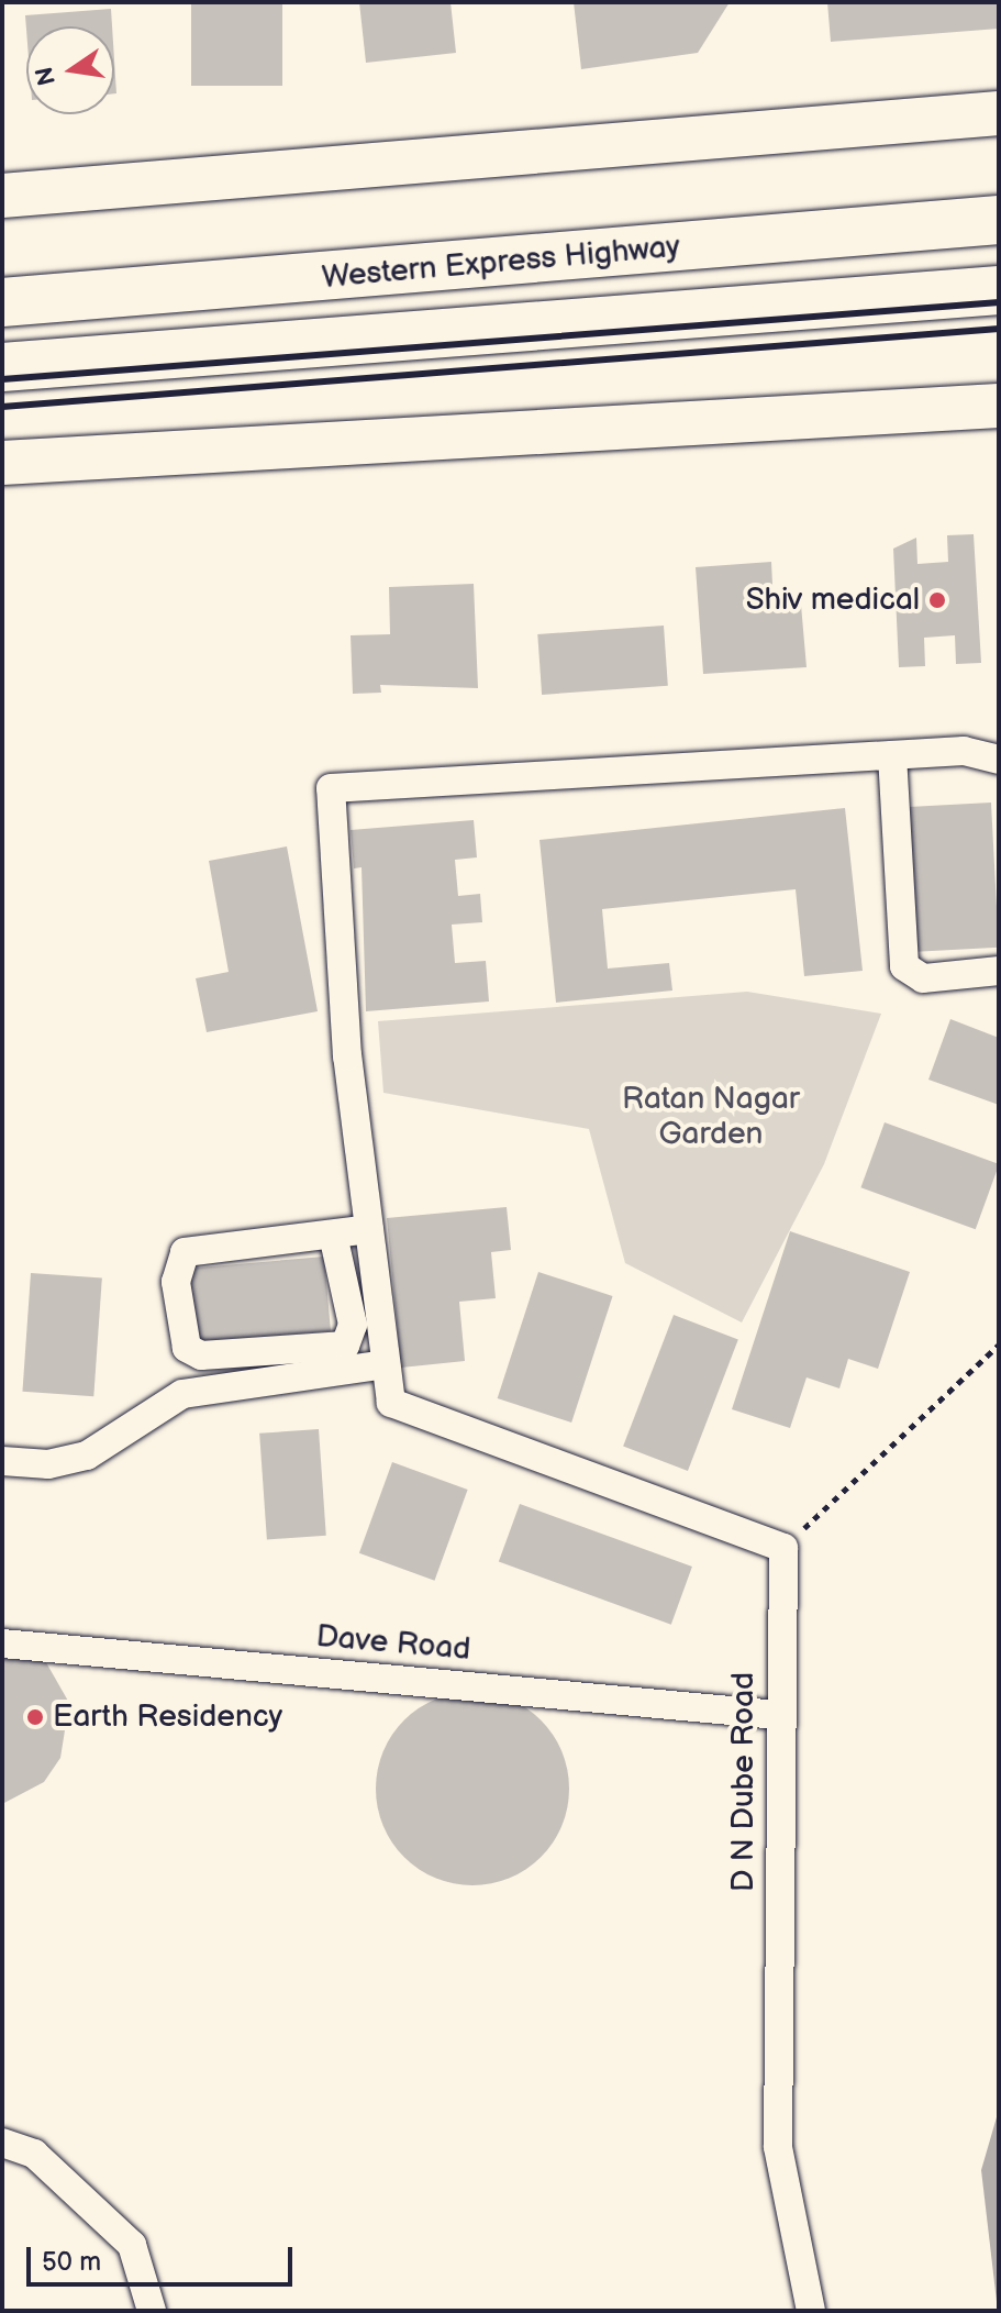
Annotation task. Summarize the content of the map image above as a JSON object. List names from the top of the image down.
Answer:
{
  "streets": {
    "highway": ["Western Express Highway"],
    "street": ["Dave Road", "D N Dube Road"]
  },
  "crossings": [
    ["Dave Road", "D N Dube Road"]
  ],
  "parks": ["Ratan Nagar Garden"],
  "places": ["Shiv medical", "Earth Residency"],
  "scale_bar": "50 m",
  "north": "left"
}
